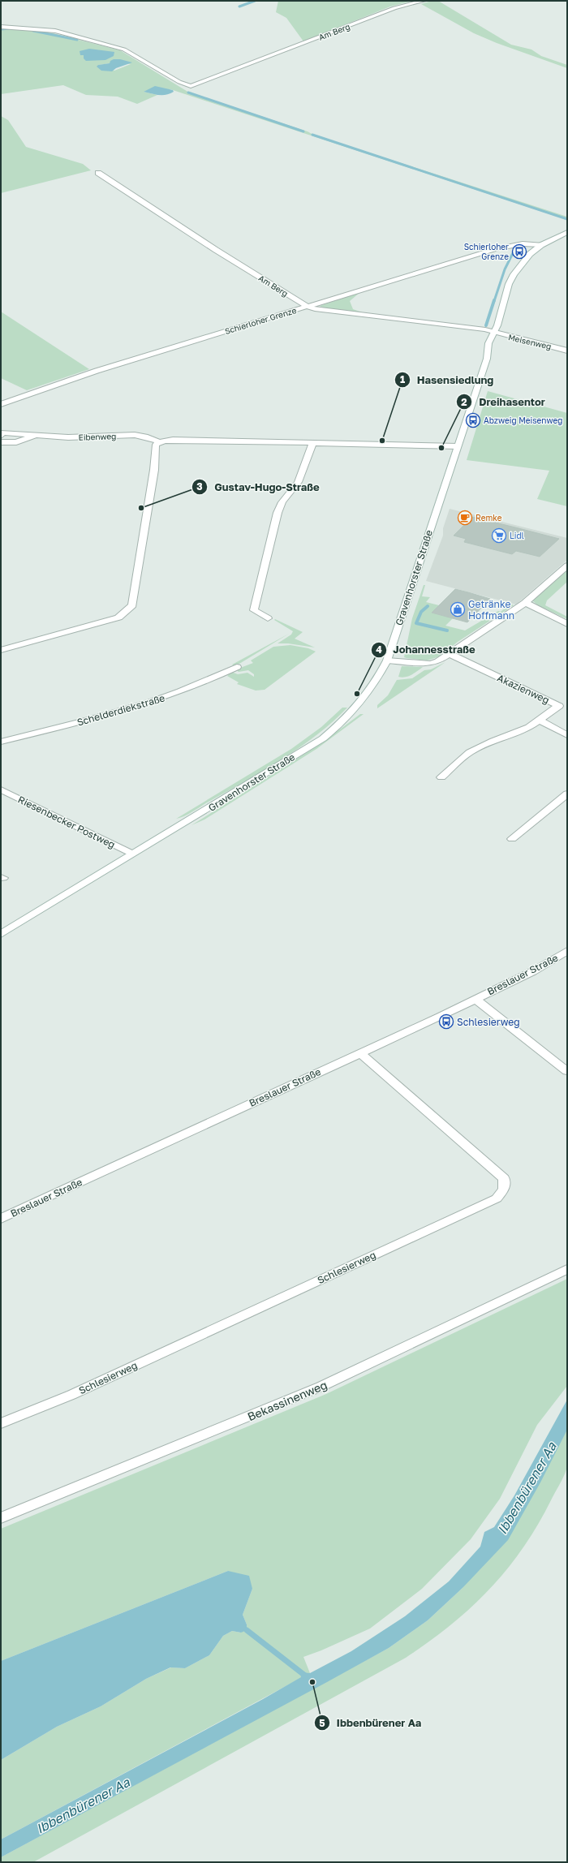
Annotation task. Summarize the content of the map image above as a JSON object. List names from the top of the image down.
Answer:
{
  "streets": {
    "street": [
      "Am Berg",
      "Schierloher Grenze",
      "Meisenweg",
      "Eibenweg",
      "Gravenhorster Straße",
      "Akazienweg",
      "Schelderdiekstraße",
      "Riesenbecker Postweg",
      "Breslauer Straße",
      "Schlesierweg",
      "Bekassinenweg"
    ]
  },
  "crossings": [
    ["Am Berg", "Schierloher Grenze"],
    ["Am Berg", "Meisenweg"],
    ["Am Berg", "Gravenhorster Straße"],
    ["Schierloher Grenze", "Gravenhorster Straße"],
    ["Meisenweg", "Gravenhorster Straße"],
    ["Gravenhorster Straße", "Riesenbecker Postweg"],
    ["Breslauer Straße", "Schlesierweg"]
  ],
  "water": ["Ibbenbürener Aa"],
  "places": {
    "bus stop": ["Schierloher Grenze", "Abzweig Meisenweg", "Schlesierweg"],
    "other": [
      "Hasensiedlung",
      "Dreihasentor",
      "Gustav-Hugo-Straße",
      "Johannesstraße",
      "Ibbenbürener Aa"
    ],
    "cafe": ["Remke"],
    "supermarket": ["Lidl"],
    "shop": ["Getränke Hoffmann"]
  }
}
